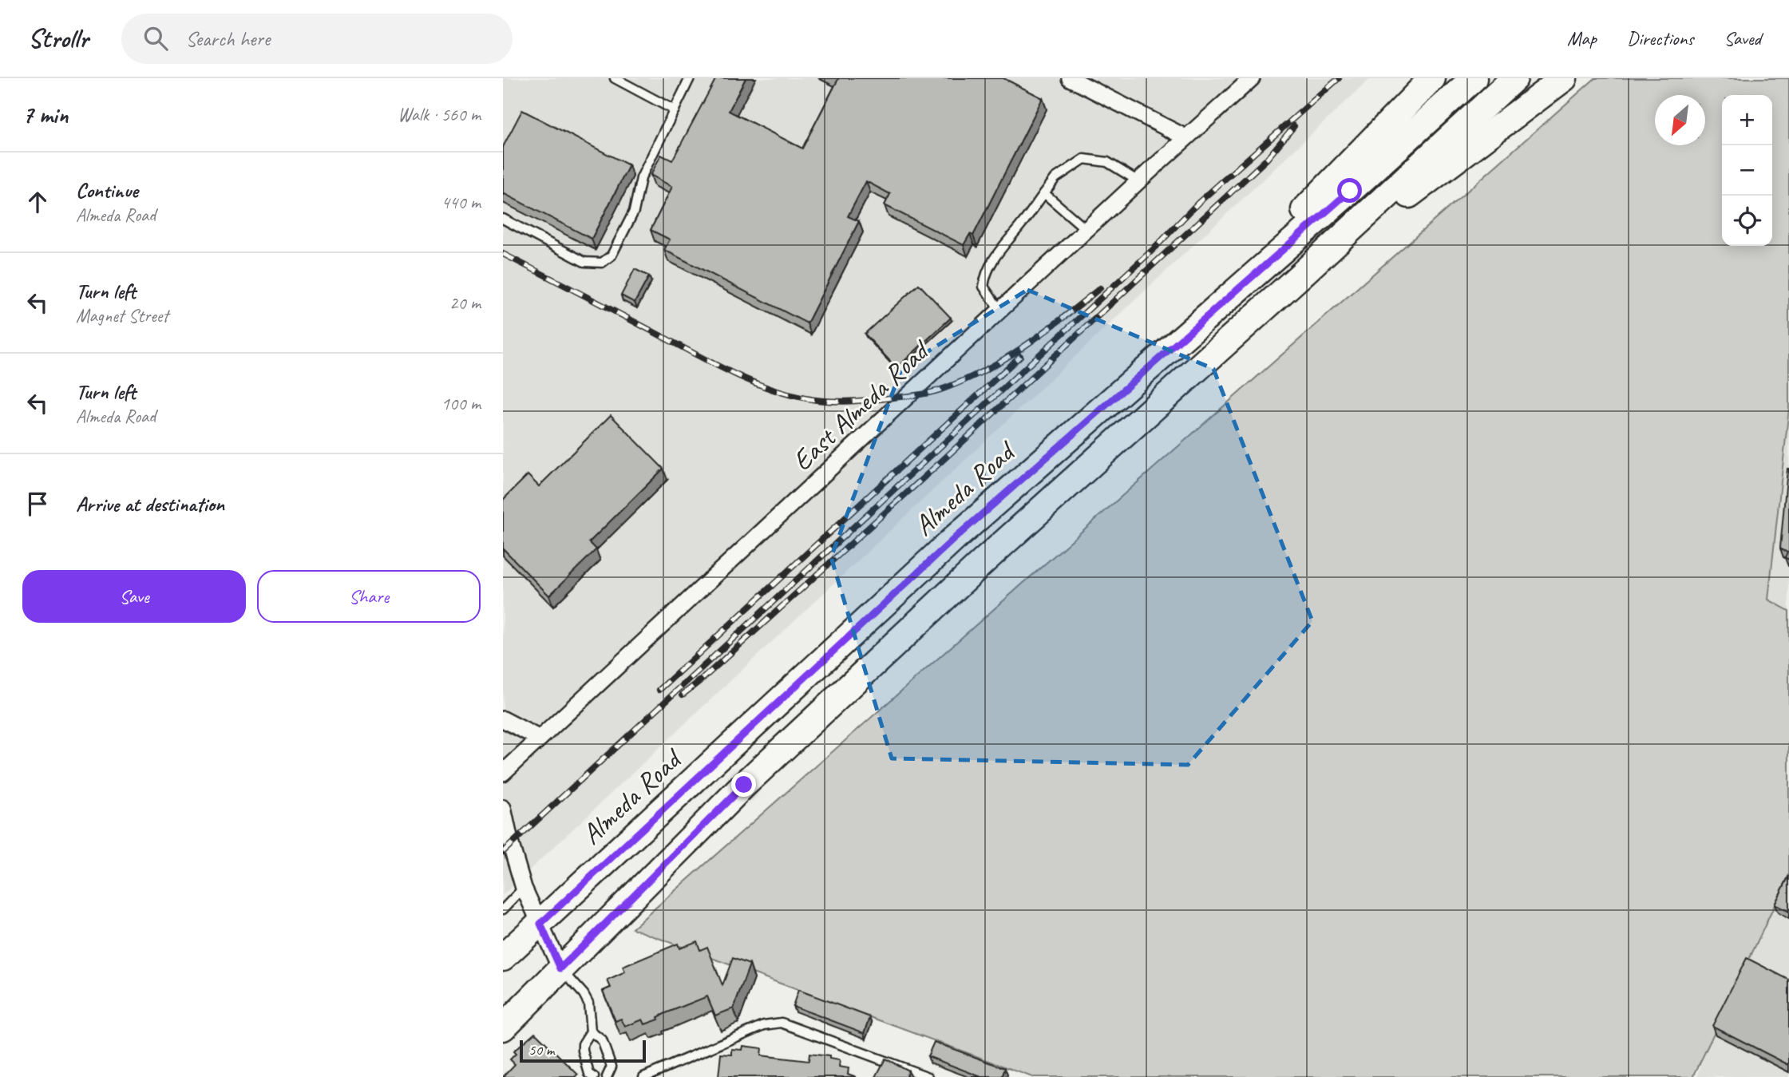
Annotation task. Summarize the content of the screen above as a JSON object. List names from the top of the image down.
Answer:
{
  "streets": {
    "main road": ["Almeda Road"],
    "street": ["East Almeda Road"]
  },
  "scale_bar": "50 m",
  "north": "bottom left",
  "page": {
    "header": "Strollr",
    "search": "Search here",
    "nav": ["Map", "Directions", "Saved"],
    "heading": ["7 min", "Walk · 560 m"],
    "map_buttons": ["+", "−"],
    "list": [
      ["Continue", "Almeda Road", "440 m"],
      ["Turn left", "Magnet Street", "20 m"],
      ["Turn left", "Almeda Road", "100 m"],
      "Arrive at destination"
    ],
    "buttons": ["Save", "Share"],
    "scale": "50 m"
  }
}
